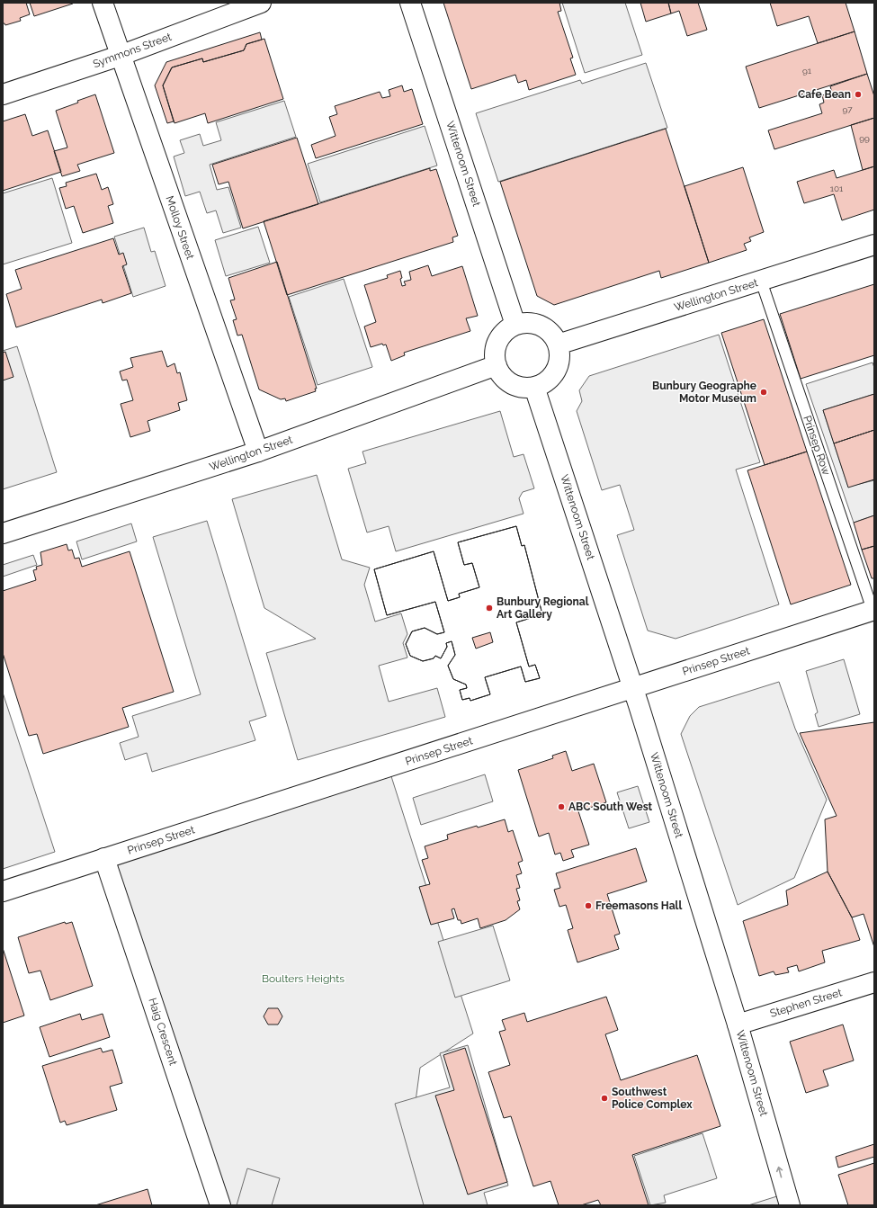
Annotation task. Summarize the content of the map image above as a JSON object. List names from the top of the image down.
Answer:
{
  "streets": {
    "street": [
      "Symmons Street",
      "Wittenoom Street",
      "Molloy Street",
      "Wellington Street",
      "Prinsep Street",
      "Stephen Street",
      "Haig Crescent"
    ],
    "lane": ["Prinsep Row"]
  },
  "crossings": [
    ["Symmons Street", "Molloy Street"],
    ["Wittenoom Street", "Wellington Street"],
    ["Wittenoom Street", "Prinsep Street"],
    ["Wittenoom Street", "Stephen Street"],
    ["Molloy Street", "Wellington Street"],
    ["Wellington Street", "Prinsep Row"],
    ["Prinsep Row", "Prinsep Street"],
    ["Prinsep Street", "Haig Crescent"]
  ],
  "parks": ["Boulters Heights"],
  "places": [
    "Cafe Bean",
    "Bunbury Geographe Motor Museum",
    "Bunbury Regional Art Gallery",
    "ABC South West",
    "Freemasons Hall",
    "Southwest Police Complex"
  ],
  "house_numbers": [
    "91",
    "97",
    "99",
    "101"
  ]
}
